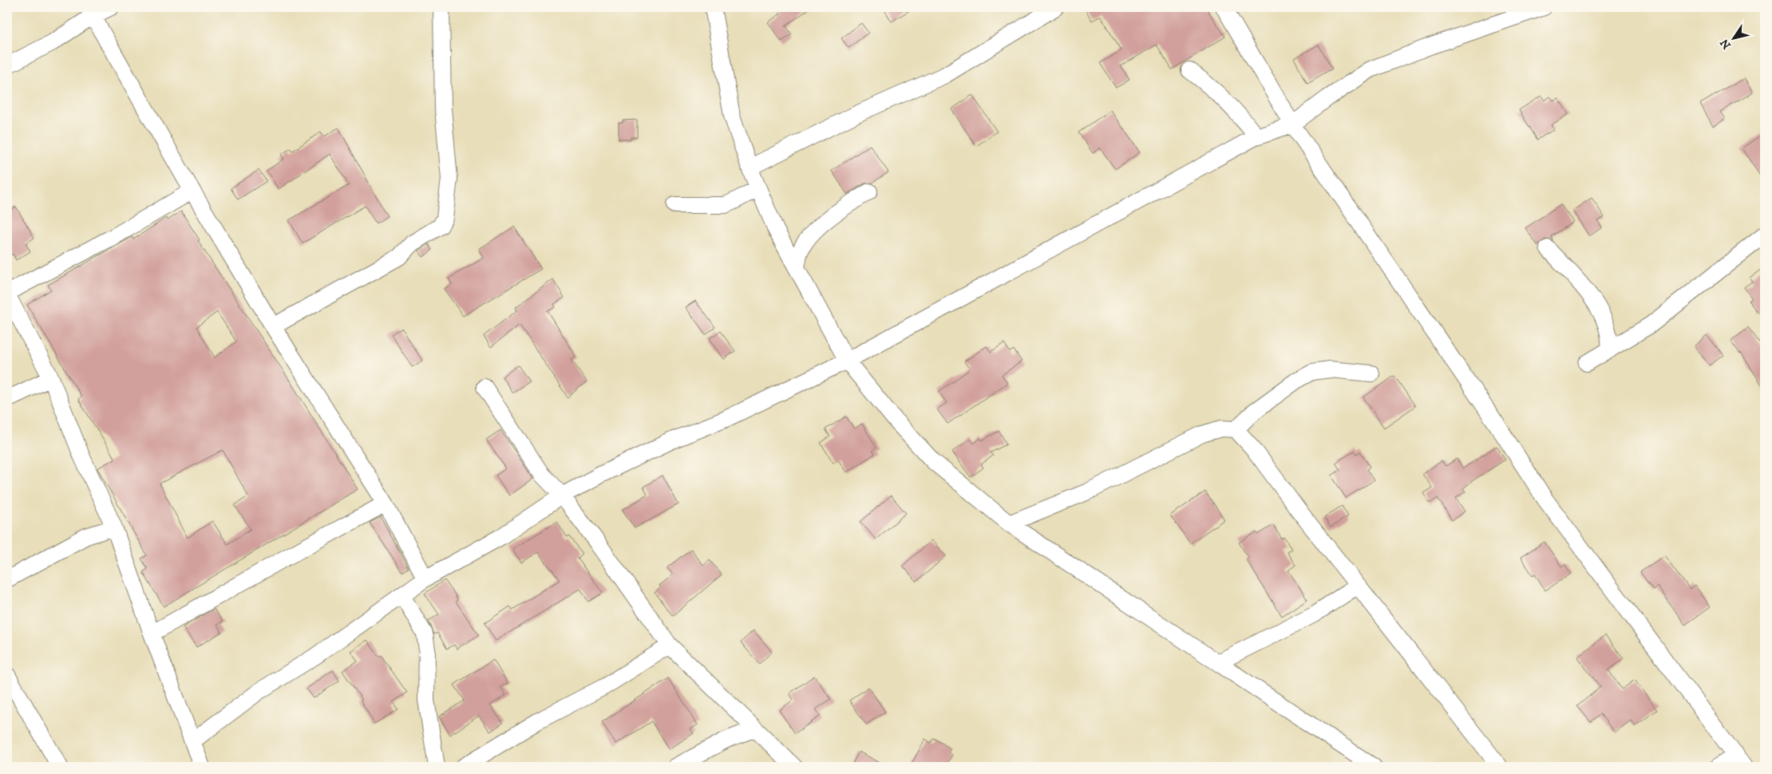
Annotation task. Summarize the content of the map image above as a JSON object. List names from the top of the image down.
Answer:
{
  "north": "bottom left"
}
